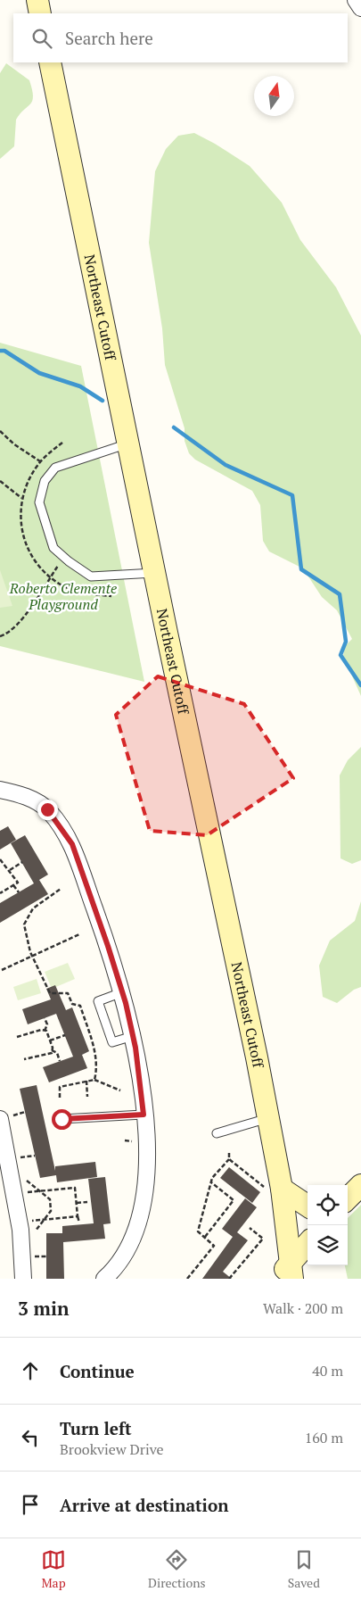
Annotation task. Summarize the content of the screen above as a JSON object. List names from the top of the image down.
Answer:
{
  "streets": {
    "main road": ["Northeast Cutoff"]
  },
  "parks": ["Roberto Clemente Playground"],
  "north": "top",
  "page": {
    "search": "Search here",
    "heading": ["3 min", "Walk · 200 m"],
    "list": [
      ["Continue", "40 m"],
      ["Turn left", "Brookview Drive", "160 m"],
      "Arrive at destination"
    ],
    "nav": ["Map", "Directions", "Saved"]
  }
}
